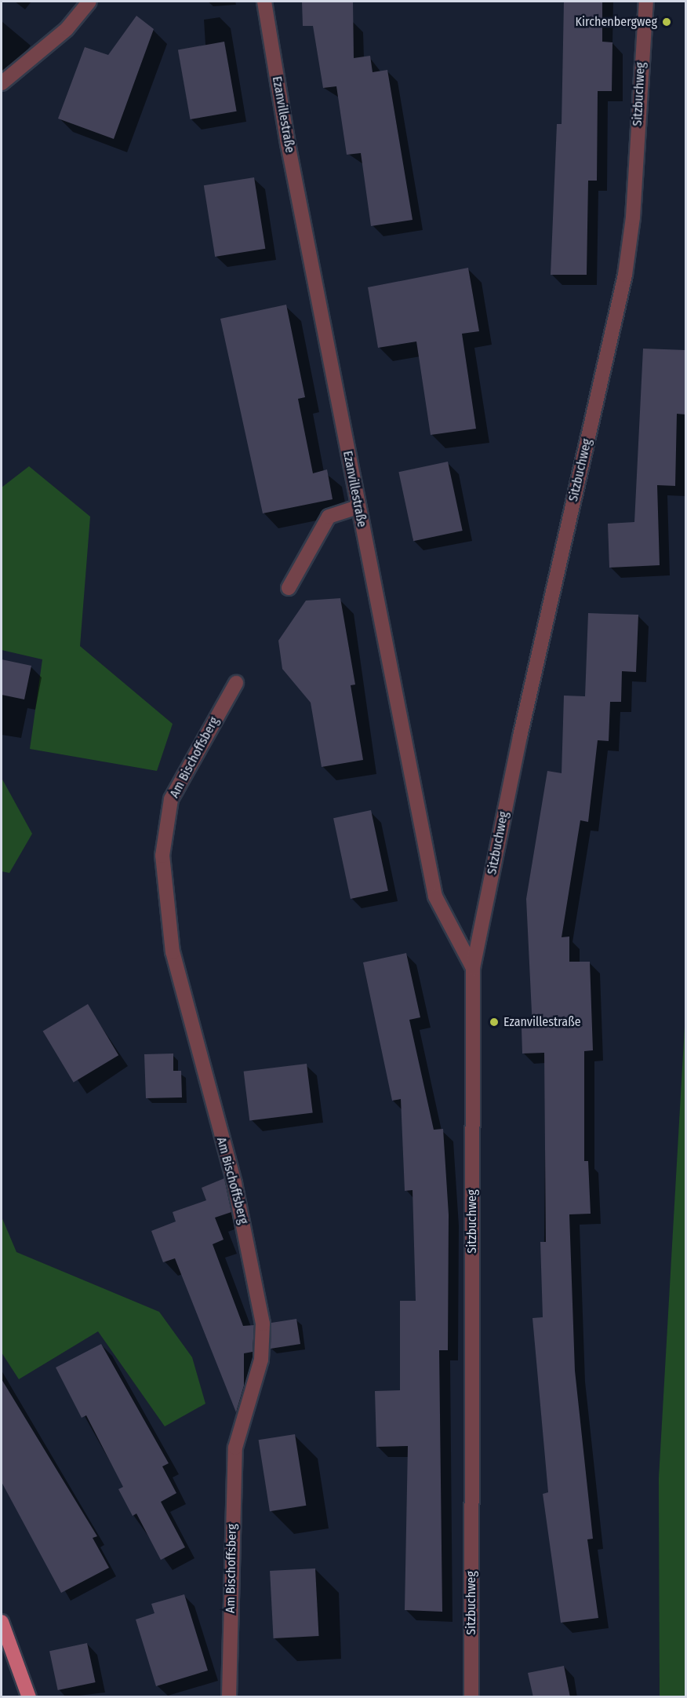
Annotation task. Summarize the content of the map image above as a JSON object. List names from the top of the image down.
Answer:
{
  "streets": {
    "street": ["Sitzbuchweg", "Ezanvillestraße", "Am Bischoffsberg"]
  },
  "crossings": [
    ["Sitzbuchweg", "Ezanvillestraße"]
  ],
  "places": ["Kirchenbergweg", "Ezanvillestraße"]
}
